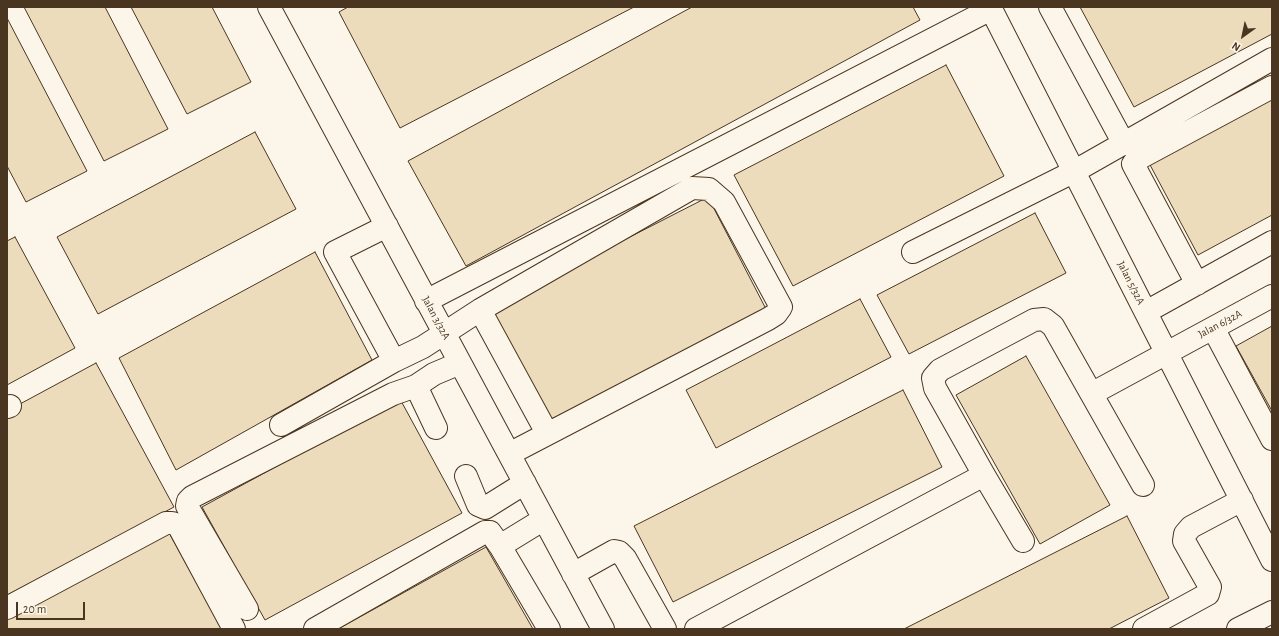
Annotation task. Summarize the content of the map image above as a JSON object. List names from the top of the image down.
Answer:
{
  "streets": {
    "street": ["Jalan 5/32A", "Jalan 3/32A", "Jalan 6/32A"]
  },
  "crossings": [
    ["Jalan 5/32A", "Jalan 6/32A"]
  ],
  "scale_bar": "20 m",
  "north": "bottom left"
}
